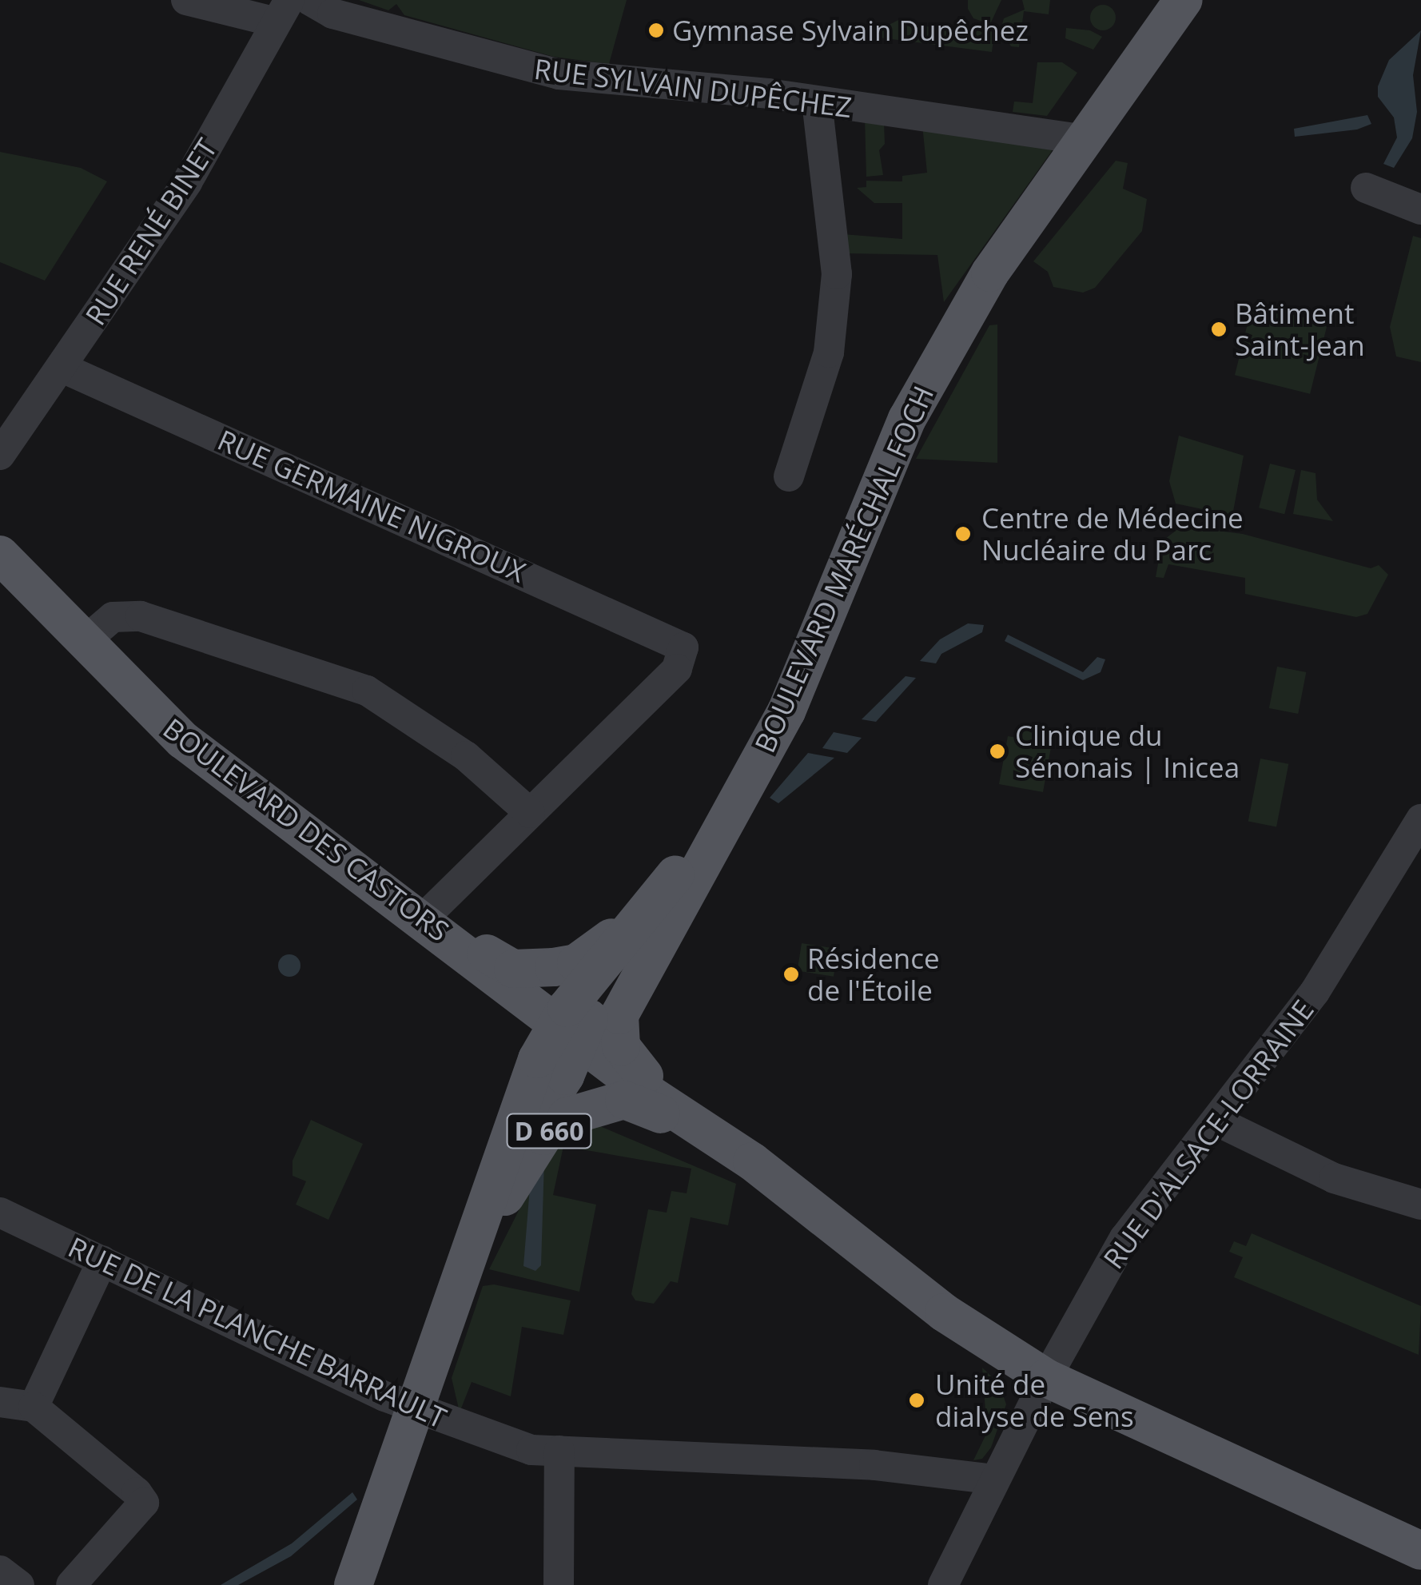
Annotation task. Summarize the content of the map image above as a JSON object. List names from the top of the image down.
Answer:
{
  "streets": {
    "main road": ["BOULEVARD MARÉCHAL FOCH", "BOULEVARD DES CASTORS", "D 660"],
    "street": [
      "RUE SYLVAIN DUPÊCHEZ",
      "RUE RENÉ BINET",
      "RUE GERMAINE NIGROUX",
      "RUE D'ALSACE-LORRAINE",
      "RUE DE LA PLANCHE BARRAULT"
    ]
  },
  "crossings": [
    ["RUE SYLVAIN DUPÊCHEZ", "BOULEVARD MARÉCHAL FOCH"],
    ["RUE RENÉ BINET", "RUE GERMAINE NIGROUX"],
    ["BOULEVARD MARÉCHAL FOCH", "BOULEVARD DES CASTORS"],
    ["BOULEVARD MARÉCHAL FOCH", "D 660"],
    ["BOULEVARD MARÉCHAL FOCH", "RUE DE LA PLANCHE BARRAULT"],
    ["BOULEVARD DES CASTORS", "D 660"],
    ["RUE D'ALSACE-LORRAINE", "RUE DE LA PLANCHE BARRAULT"]
  ],
  "places": [
    "Gymnase Sylvain Dupêchez",
    "Bâtiment Saint-Jean",
    "Centre de Médecine Nucléaire du Parc",
    "Clinique du Sénonais | Inicea",
    "Résidence de l'Étoile",
    "Unité de dialyse de Sens"
  ]
}
